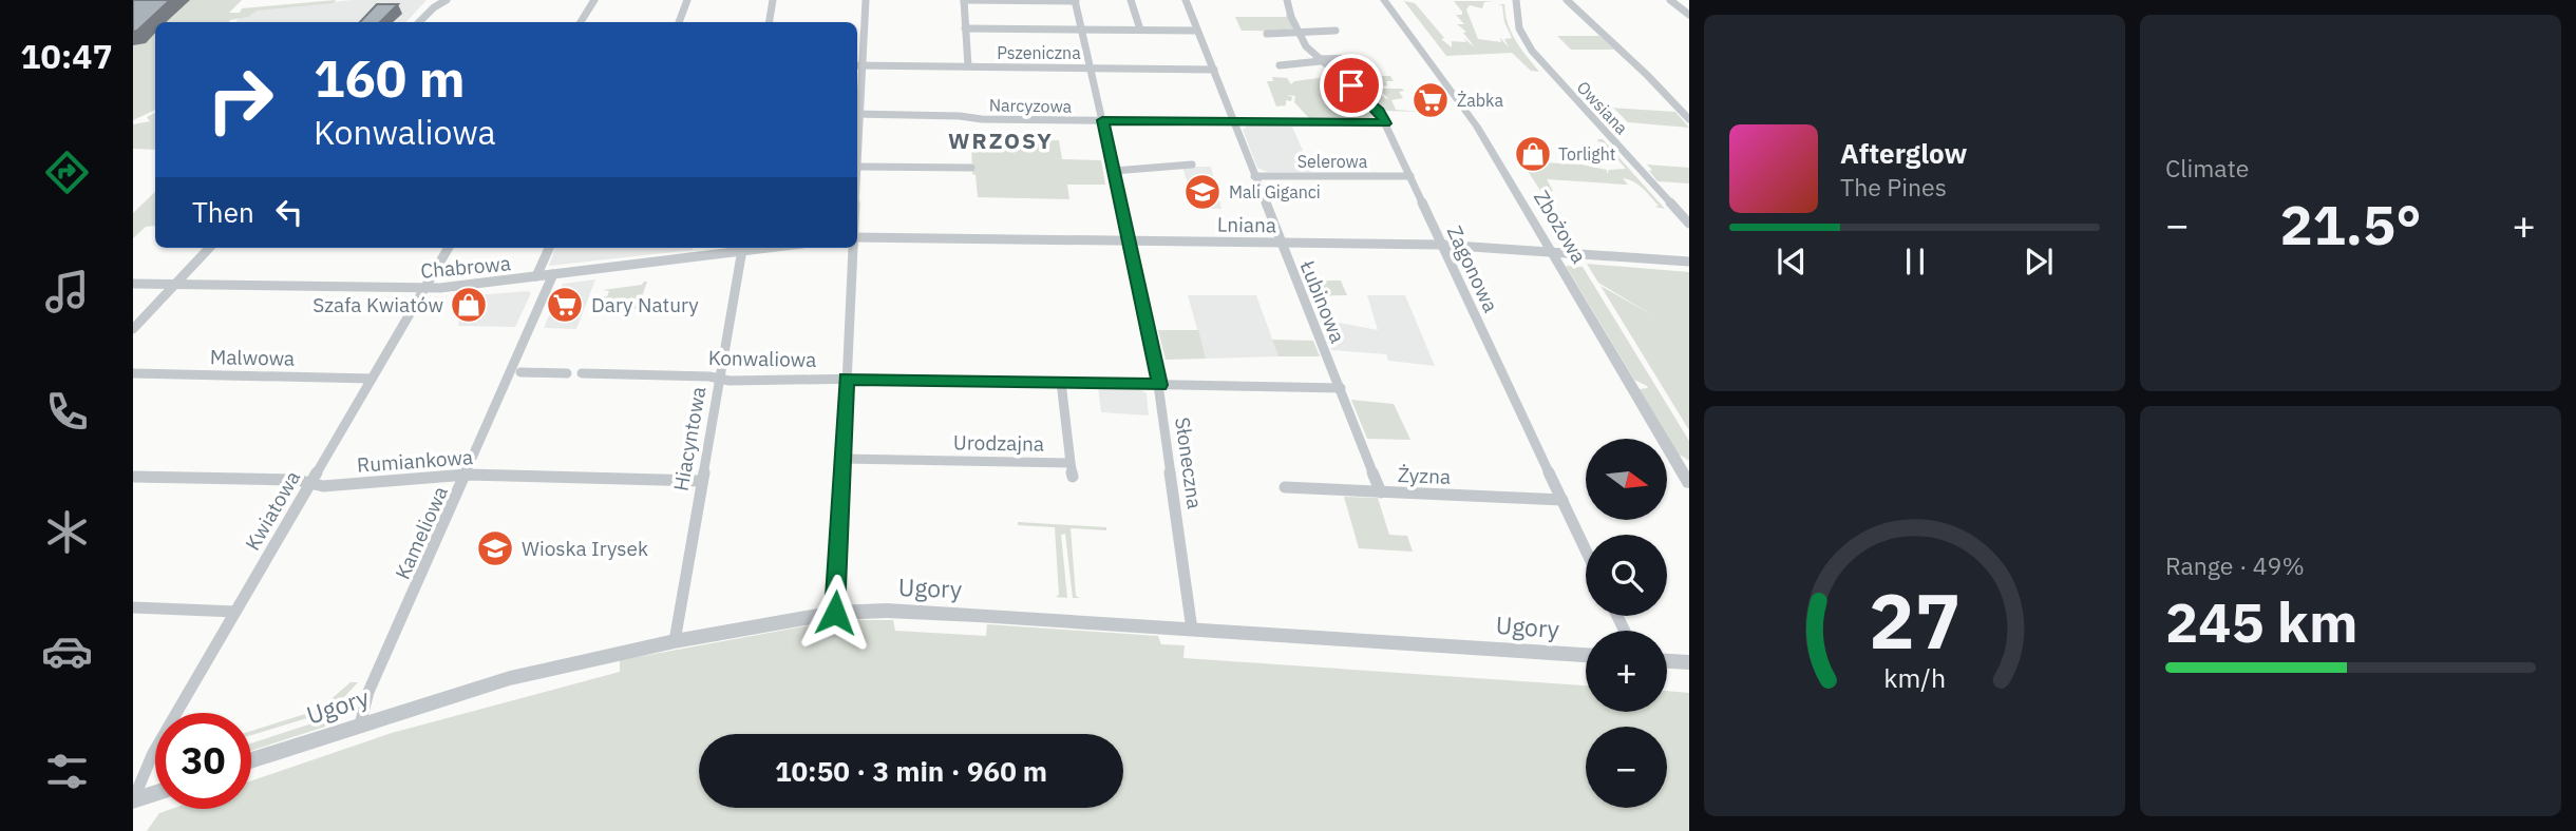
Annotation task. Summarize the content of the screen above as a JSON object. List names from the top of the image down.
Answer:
{
  "streets": {
    "street": [
      "Pszeniczna",
      "Narcyzowa",
      "Owsiana",
      "Selerowa",
      "Lniana",
      "Zbożowa",
      "Chabrowa",
      "Zagonowa",
      "Łubinowa",
      "Malwowa",
      "Konwaliowa",
      "Hiacyntowa",
      "Urodzajna",
      "Rumiankowa",
      "Słoneczna",
      "Żyzna",
      "Kwiatowa",
      "Kameliowa",
      "Ugory"
    ]
  },
  "crossings": [
    ["Pszeniczna", "Łubinowa"],
    ["Pszeniczna", "Słoneczna"],
    ["Narcyzowa", "Zagonowa"],
    ["Narcyzowa", "Łubinowa"],
    ["Narcyzowa", "Słoneczna"],
    ["Selerowa", "Zagonowa"],
    ["Selerowa", "Łubinowa"],
    ["Lniana", "Zbożowa"],
    ["Lniana", "Zagonowa"],
    ["Lniana", "Łubinowa"],
    ["Lniana", "Słoneczna"],
    ["Chabrowa", "Kwiatowa"],
    ["Chabrowa", "Kameliowa"],
    ["Zagonowa", "Żyzna"],
    ["Łubinowa", "Konwaliowa"],
    ["Łubinowa", "Żyzna"],
    ["Malwowa", "Kwiatowa"],
    ["Konwaliowa", "Hiacyntowa"],
    ["Konwaliowa", "Urodzajna"],
    ["Konwaliowa", "Słoneczna"],
    ["Hiacyntowa", "Rumiankowa"],
    ["Hiacyntowa", "Ugory"],
    ["Rumiankowa", "Kwiatowa"],
    ["Rumiankowa", "Kameliowa"],
    ["Słoneczna", "Ugory"],
    ["Kameliowa", "Ugory"]
  ],
  "districts": ["WRZOSY"],
  "places": {
    "supermarket": ["Żabka", "Dary Natury"],
    "shop": ["Torlight", "Szafa Kwiatów"],
    "school or university": ["Mali Giganci", "Wioska Irysek"]
  },
  "north": "right",
  "page": {
    "tabs": "10:47",
    "tile": [
      "Climate",
      ["Range · 49%", "245 km"]
    ],
    "turn": ["160 m", "Konwaliowa"],
    "song": ["Afterglow", "The Pines"],
    "then": "Then",
    "heat": ["−", "21.5°", "+"],
    "map_buttons": ["+", "−"],
    "limit": "30",
    "trip": "10:50 · 3 min · 960 m",
    "gauge": ["27", "km/h"]
  }
}
